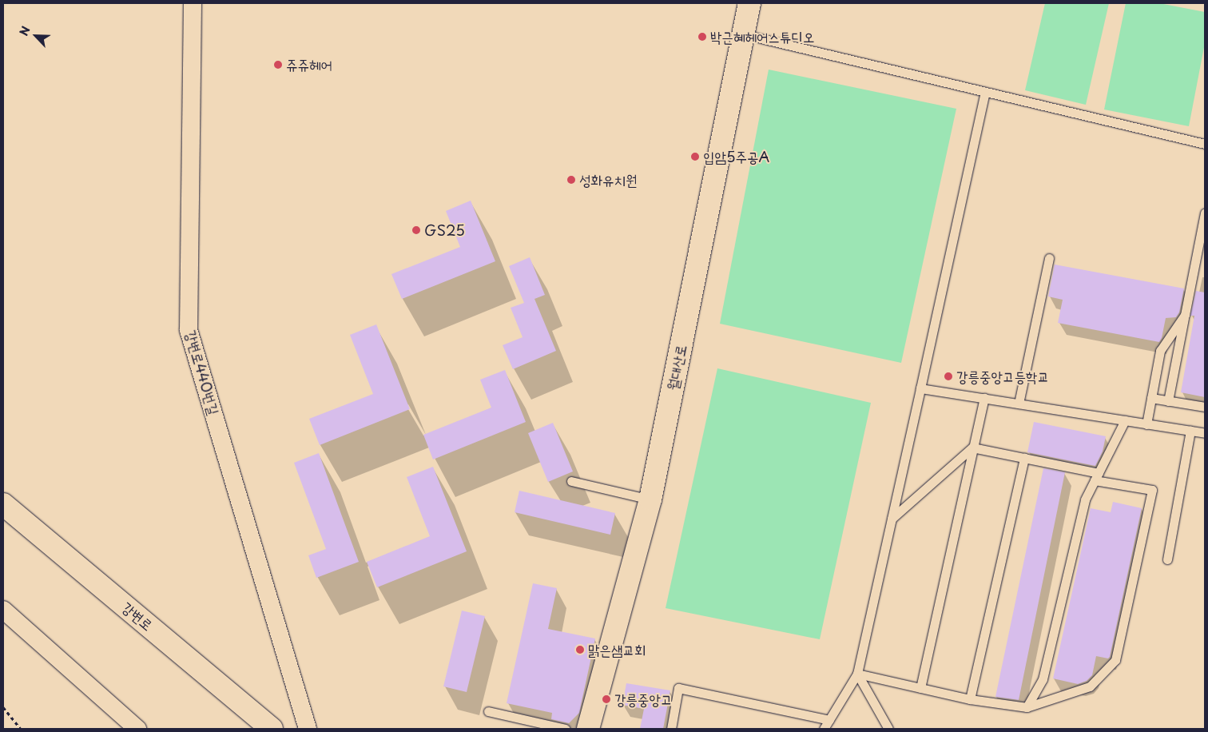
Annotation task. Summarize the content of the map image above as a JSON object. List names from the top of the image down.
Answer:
{
  "streets": {
    "street": ["월대산로", "강변로440번길", "강변로"]
  },
  "places": [
    "박근혜헤어스튜디오",
    "쥬쥬헤어",
    "입암5주공A",
    "성화유치원",
    "GS25",
    "강릉중앙고등학교",
    "맑은샘교회",
    "강릉중앙고"
  ],
  "north": "top left"
}
